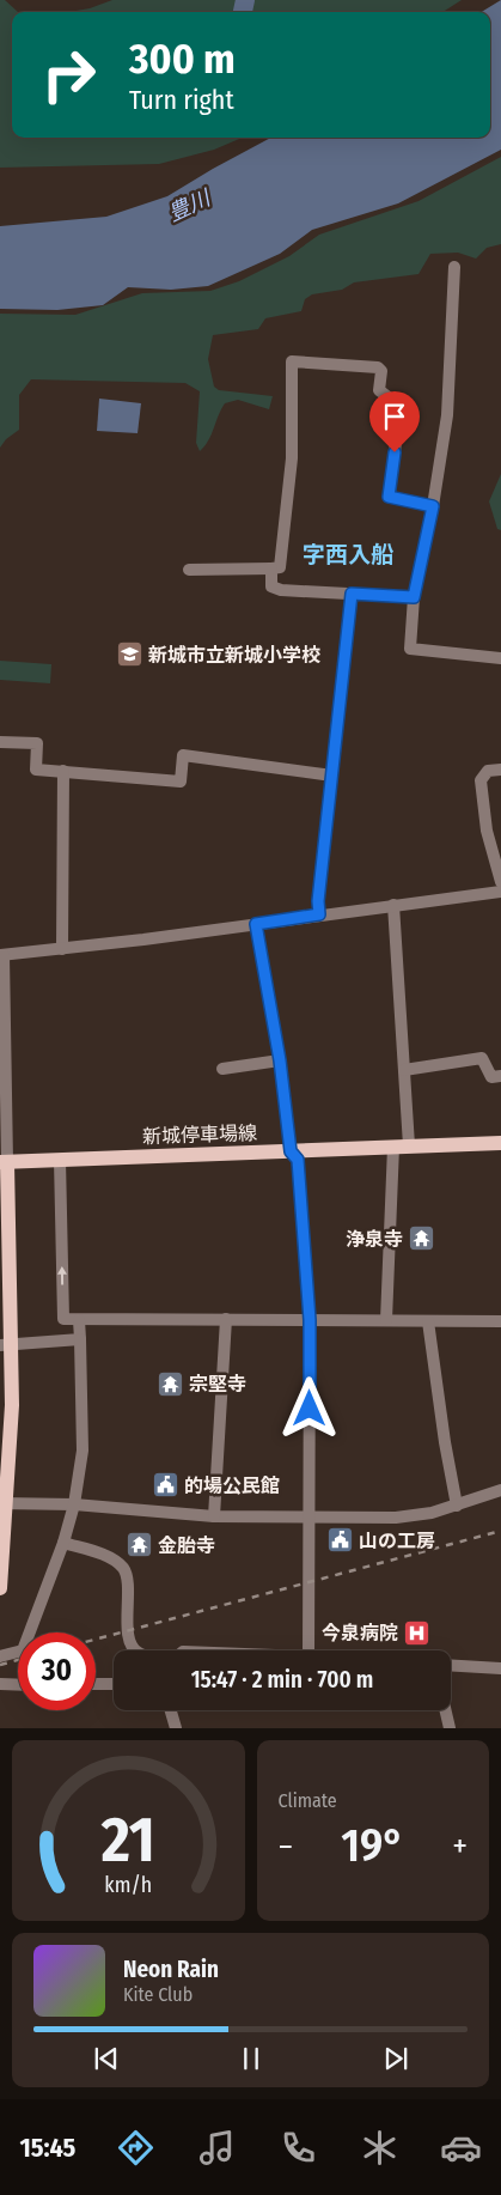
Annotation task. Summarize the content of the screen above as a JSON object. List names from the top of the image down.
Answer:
{
  "streets": {
    "main road": ["新城停車場線"]
  },
  "districts": ["字西入船"],
  "water": ["豊川"],
  "places": {
    "school or university": ["新城市立新城小学校"],
    "temple": ["浄泉寺", "宗堅寺", "金胎寺"],
    "public building": ["的場公民館", "山の工房"],
    "hospital": ["今泉病院"]
  },
  "page": {
    "turn": ["300 m", "Turn right"],
    "limit": "30",
    "trip": "15:47 · 2 min · 700 m",
    "tile": "Climate",
    "heat": ["−", "19°", "+"],
    "song": ["Neon Rain", "Kite Club"],
    "tabs": "15:45",
    "gauge": ["21", "km/h"]
  }
}
